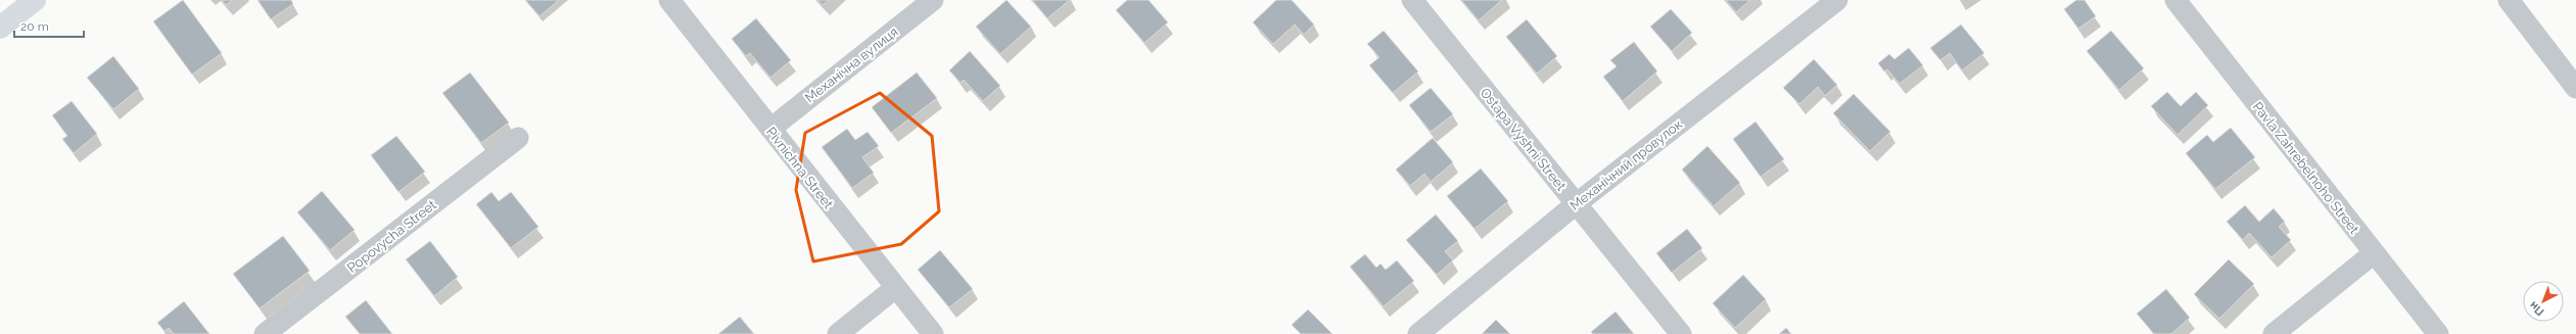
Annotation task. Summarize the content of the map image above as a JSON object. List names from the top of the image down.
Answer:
{
  "streets": {
    "street": [
      "Механічна вулиця",
      "Ostapa Vyshni Street",
      "Механічний провулок",
      "Pivnichna Street",
      "Pavla Zahrebelnoho Street",
      "Popovycha Street"
    ]
  },
  "crossings": [
    ["Механічна вулиця", "Pivnichna Street"],
    ["Ostapa Vyshni Street", "Механічний провулок"]
  ],
  "scale_bar": "20 m",
  "north": "bottom left"
}
